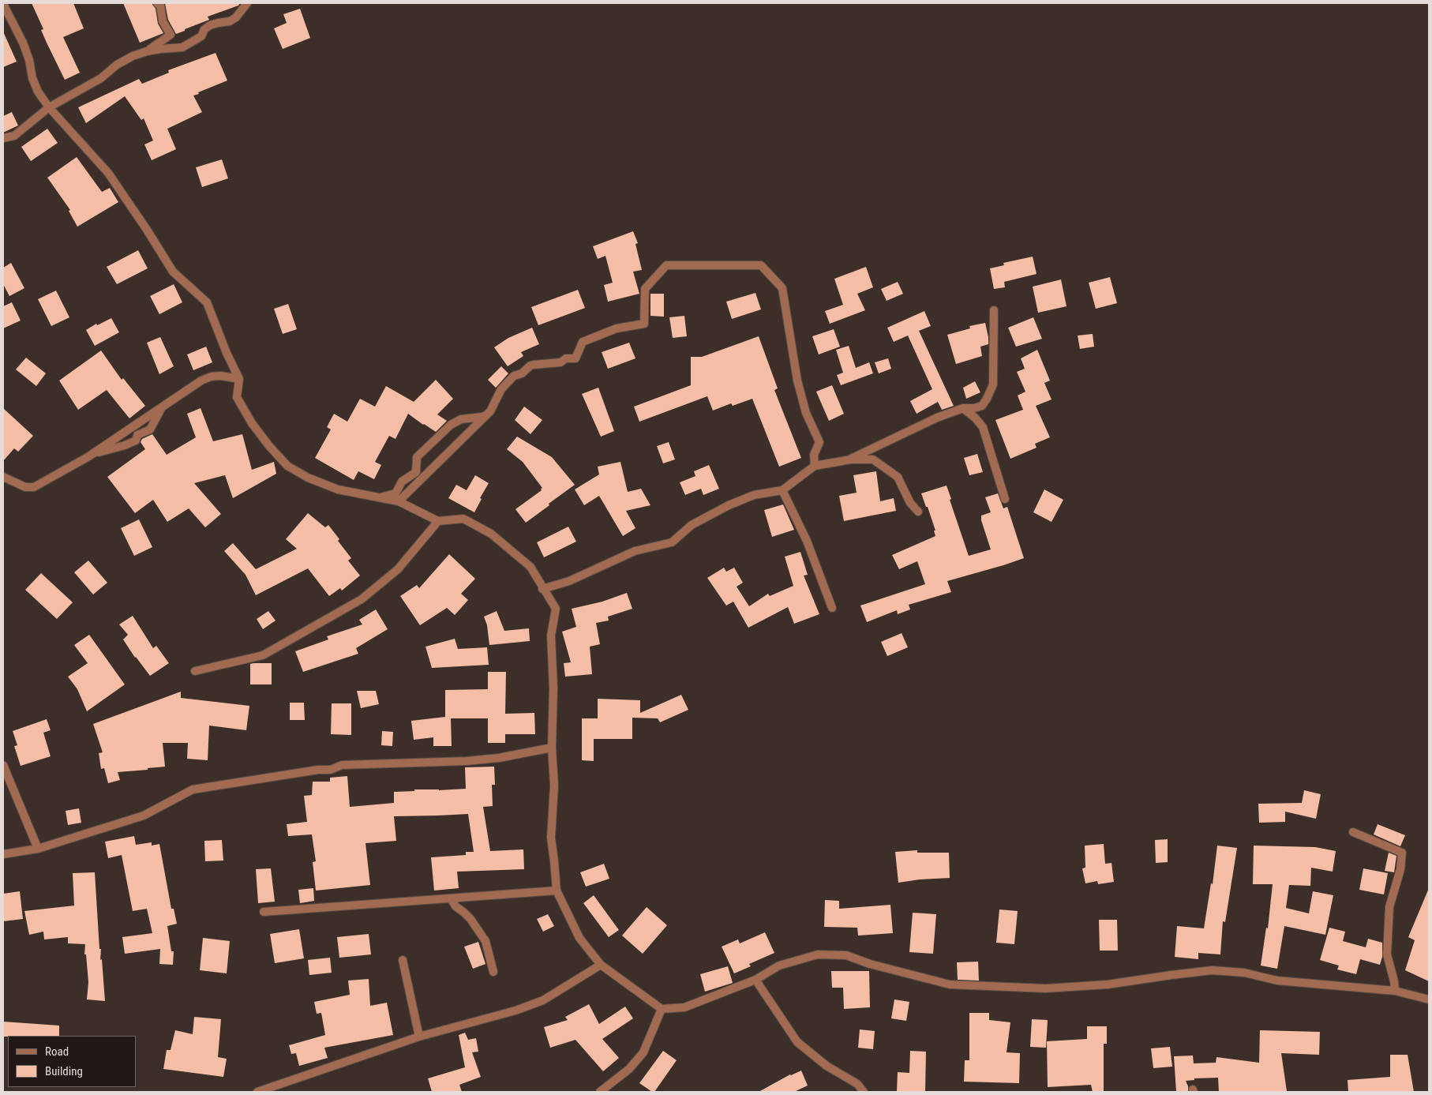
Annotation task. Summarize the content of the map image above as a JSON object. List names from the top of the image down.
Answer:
{
  "legend": ["Road", "Building"]
}
